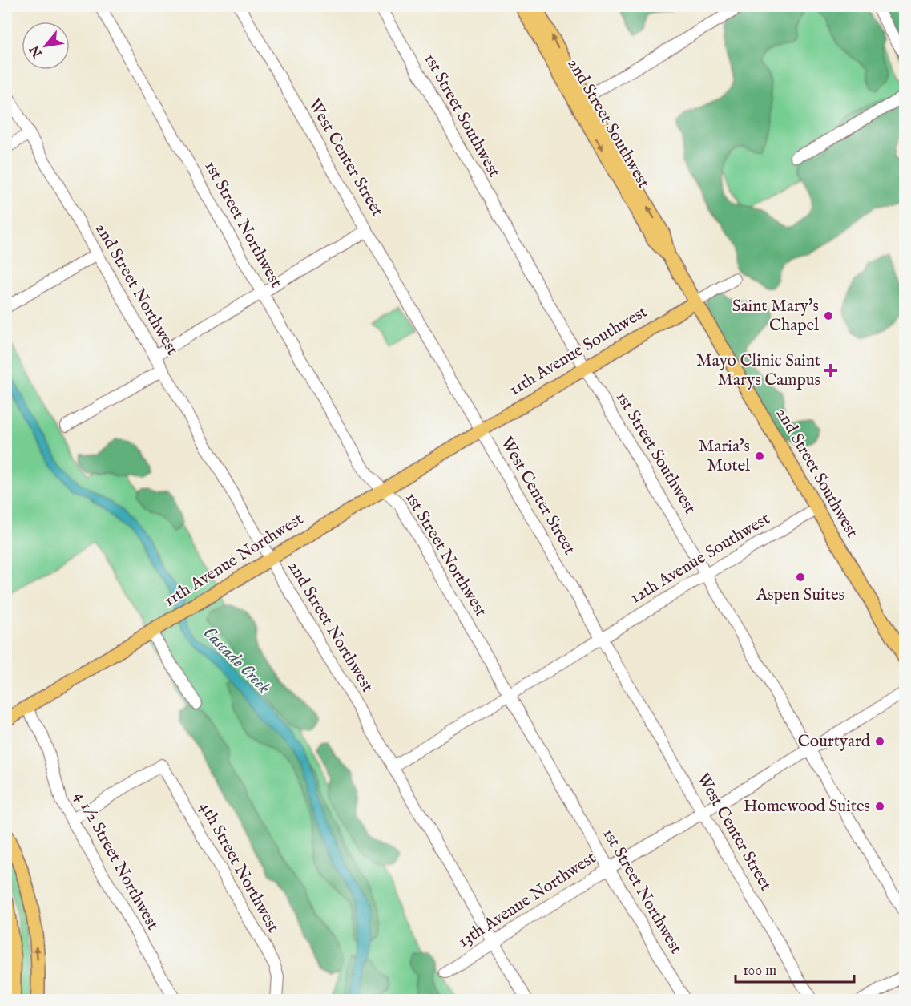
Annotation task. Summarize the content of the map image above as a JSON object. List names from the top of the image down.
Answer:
{
  "streets": {
    "main road": ["2nd Street Southwest", "11th Avenue Southwest", "11th Avenue Northwest"],
    "street": [
      "1st Street Southwest",
      "West Center Street",
      "1st Street Northwest",
      "2nd Street Northwest",
      "12th Avenue Southwest",
      "4 1/2 Street Northwest",
      "4th Street Northwest",
      "13th Avenue Northwest"
    ]
  },
  "crossings": [
    ["1st Street Southwest", "11th Avenue Southwest"],
    ["1st Street Southwest", "12th Avenue Southwest"],
    ["1st Street Southwest", "13th Avenue Northwest"],
    ["2nd Street Southwest", "11th Avenue Southwest"],
    ["2nd Street Southwest", "12th Avenue Southwest"],
    ["West Center Street", "11th Avenue Southwest"],
    ["West Center Street", "12th Avenue Southwest"],
    ["West Center Street", "11th Avenue Northwest"],
    ["West Center Street", "13th Avenue Northwest"],
    ["1st Street Northwest", "12th Avenue Southwest"],
    ["1st Street Northwest", "11th Avenue Northwest"],
    ["1st Street Northwest", "13th Avenue Northwest"],
    ["2nd Street Northwest", "12th Avenue Southwest"],
    ["2nd Street Northwest", "11th Avenue Northwest"],
    ["2nd Street Northwest", "13th Avenue Northwest"],
    ["11th Avenue Southwest", "11th Avenue Northwest"],
    ["11th Avenue Northwest", "4 1/2 Street Northwest"],
    ["4 1/2 Street Northwest", "4th Street Northwest"]
  ],
  "water": ["Cascade Creek"],
  "places": {
    "other": [
      "Saint Mary's Chapel",
      "Maria's Motel",
      "Aspen Suites",
      "Courtyard",
      "Homewood Suites"
    ],
    "health": ["Mayo Clinic Saint Marys Campus"]
  },
  "scale_bar": "100 m",
  "north": "bottom left"
}
